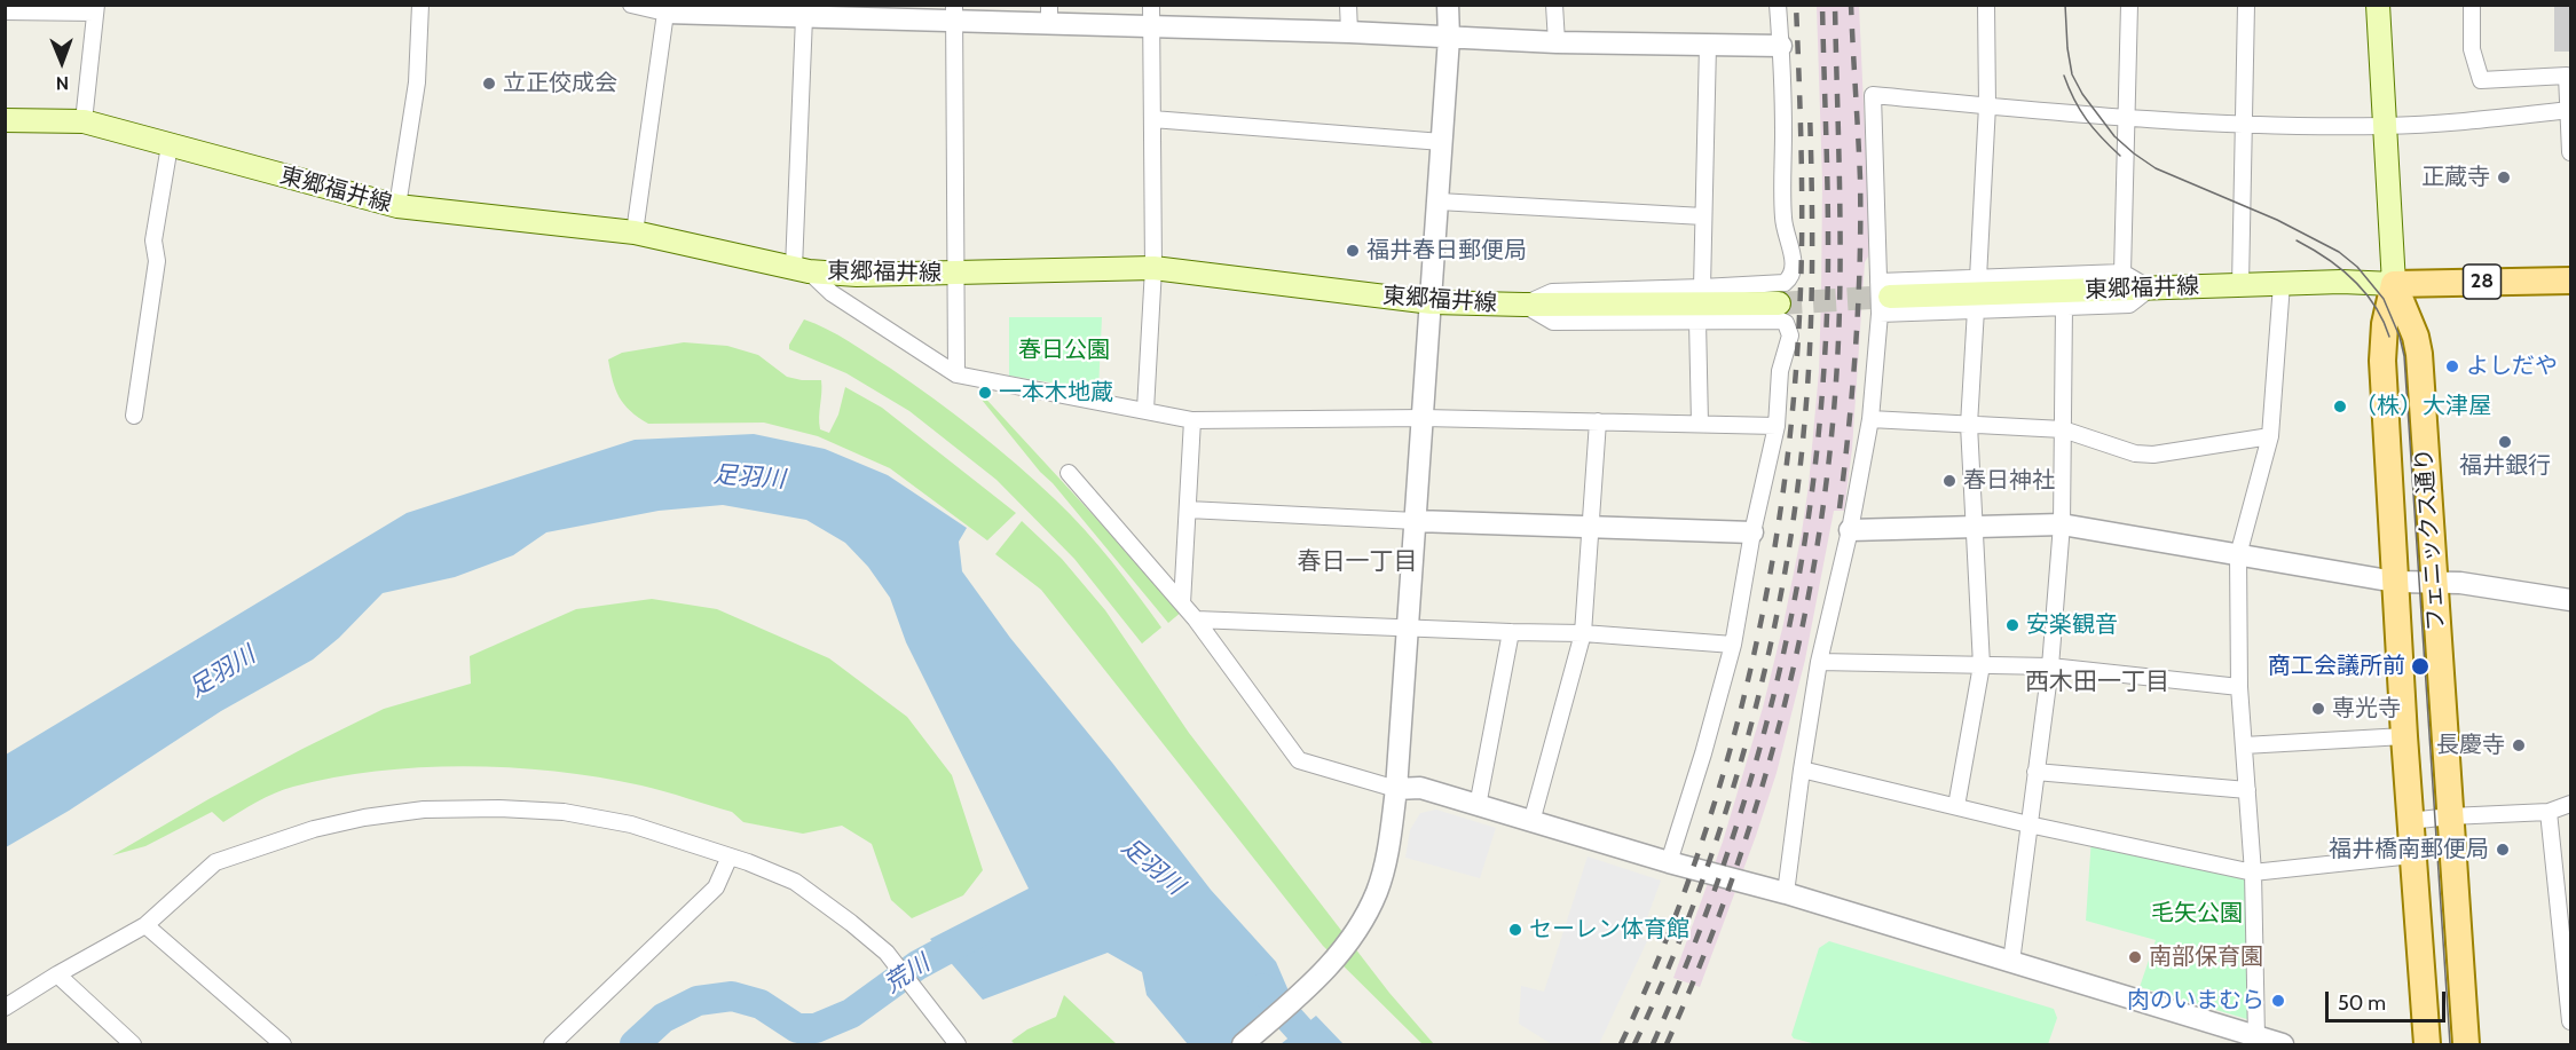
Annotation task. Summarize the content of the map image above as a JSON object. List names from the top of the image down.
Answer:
{
  "streets": {
    "main road": ["東郷福井線", "28", "フェニックス通り"]
  },
  "crossings": [
    ["東郷福井線", "28"],
    ["東郷福井線", "フェニックス通り"],
    ["28", "フェニックス通り"]
  ],
  "districts": ["春日一丁目", "西木田一丁目"],
  "water": ["足羽川", "荒川"],
  "parks": ["春日公園", "毛矢公園"],
  "places": [
    "立正佼成会",
    "正蔵寺",
    "福井春日郵便局",
    "よしだや",
    "一本木地蔵",
    "（株）大津屋",
    "福井銀行",
    "春日神社",
    "安楽観音",
    "商工会議所前",
    "専光寺",
    "長慶寺",
    "福井橋南郵便局",
    "セーレン体育館",
    "南部保育園",
    "肉のいまむら"
  ],
  "scale_bar": "50 m",
  "north": "bottom"
}
